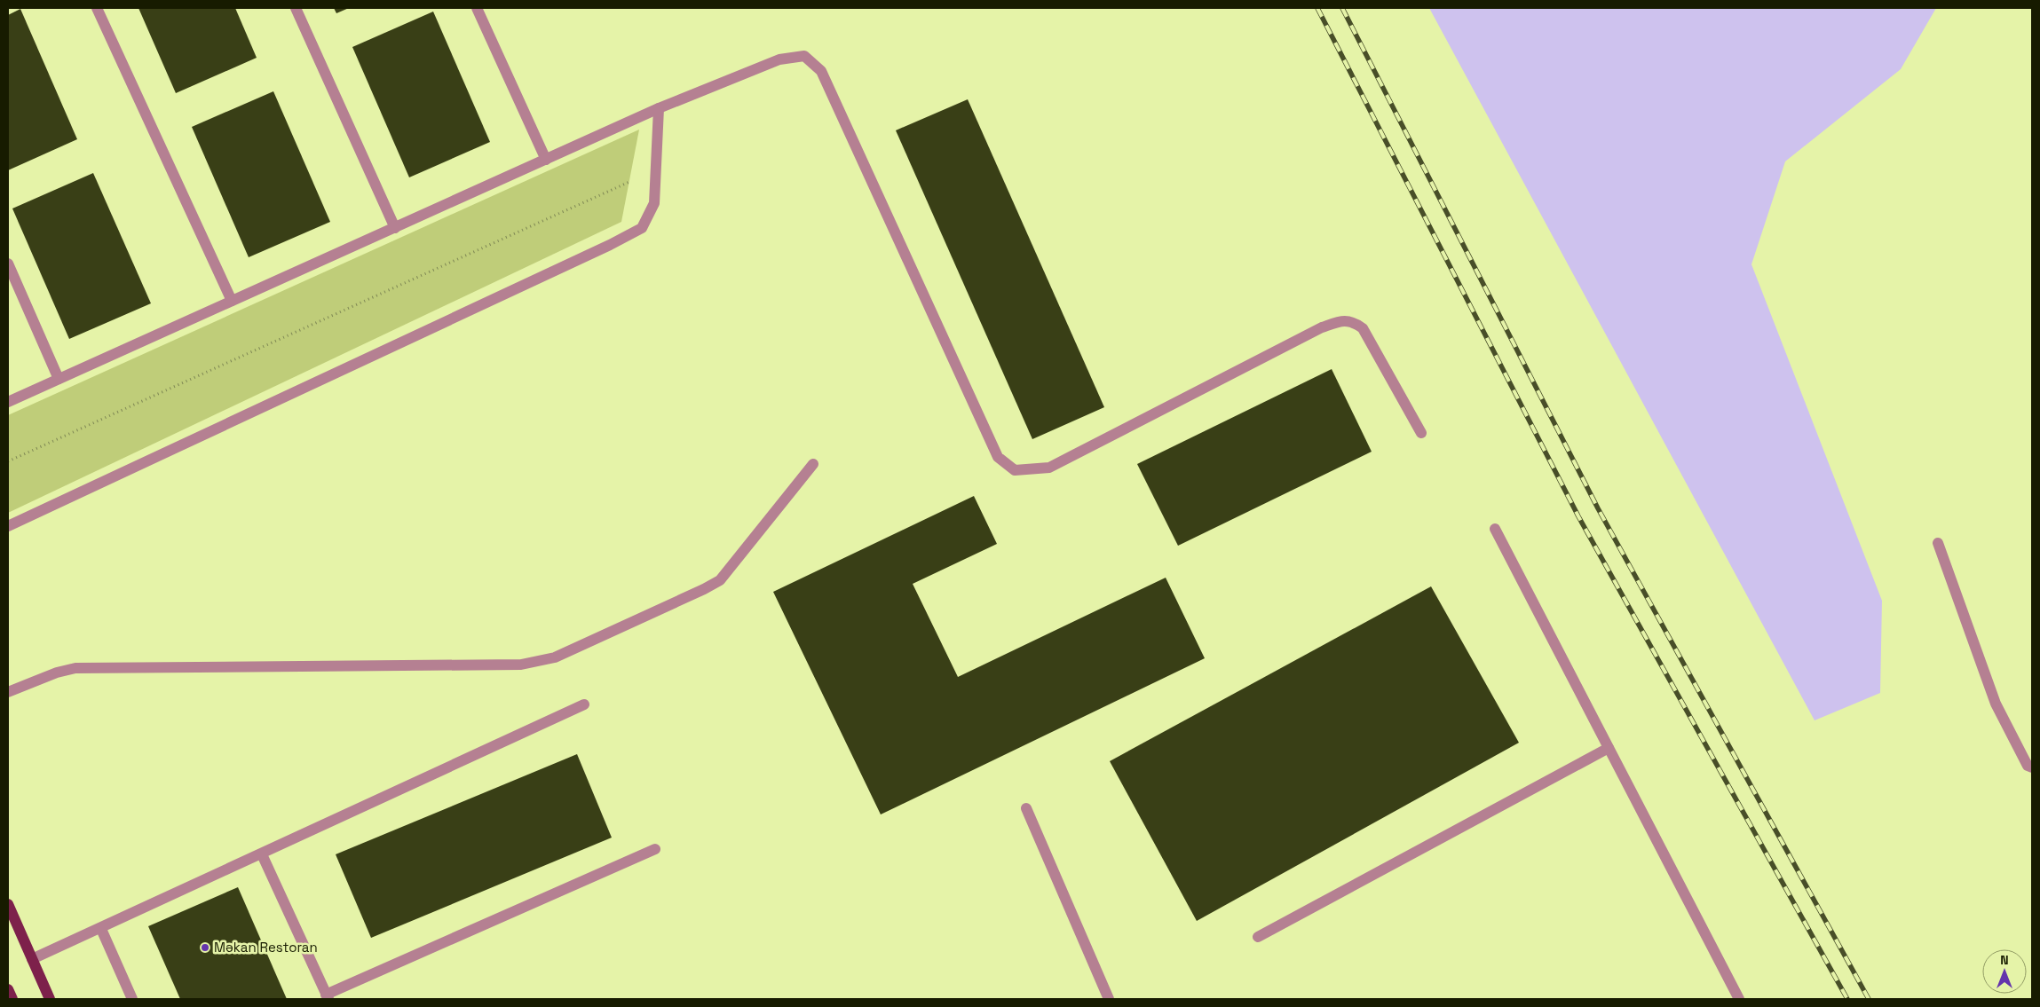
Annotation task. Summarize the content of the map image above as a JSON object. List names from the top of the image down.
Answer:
{
  "places": ["Məkan Restoran"],
  "north": "top"
}
